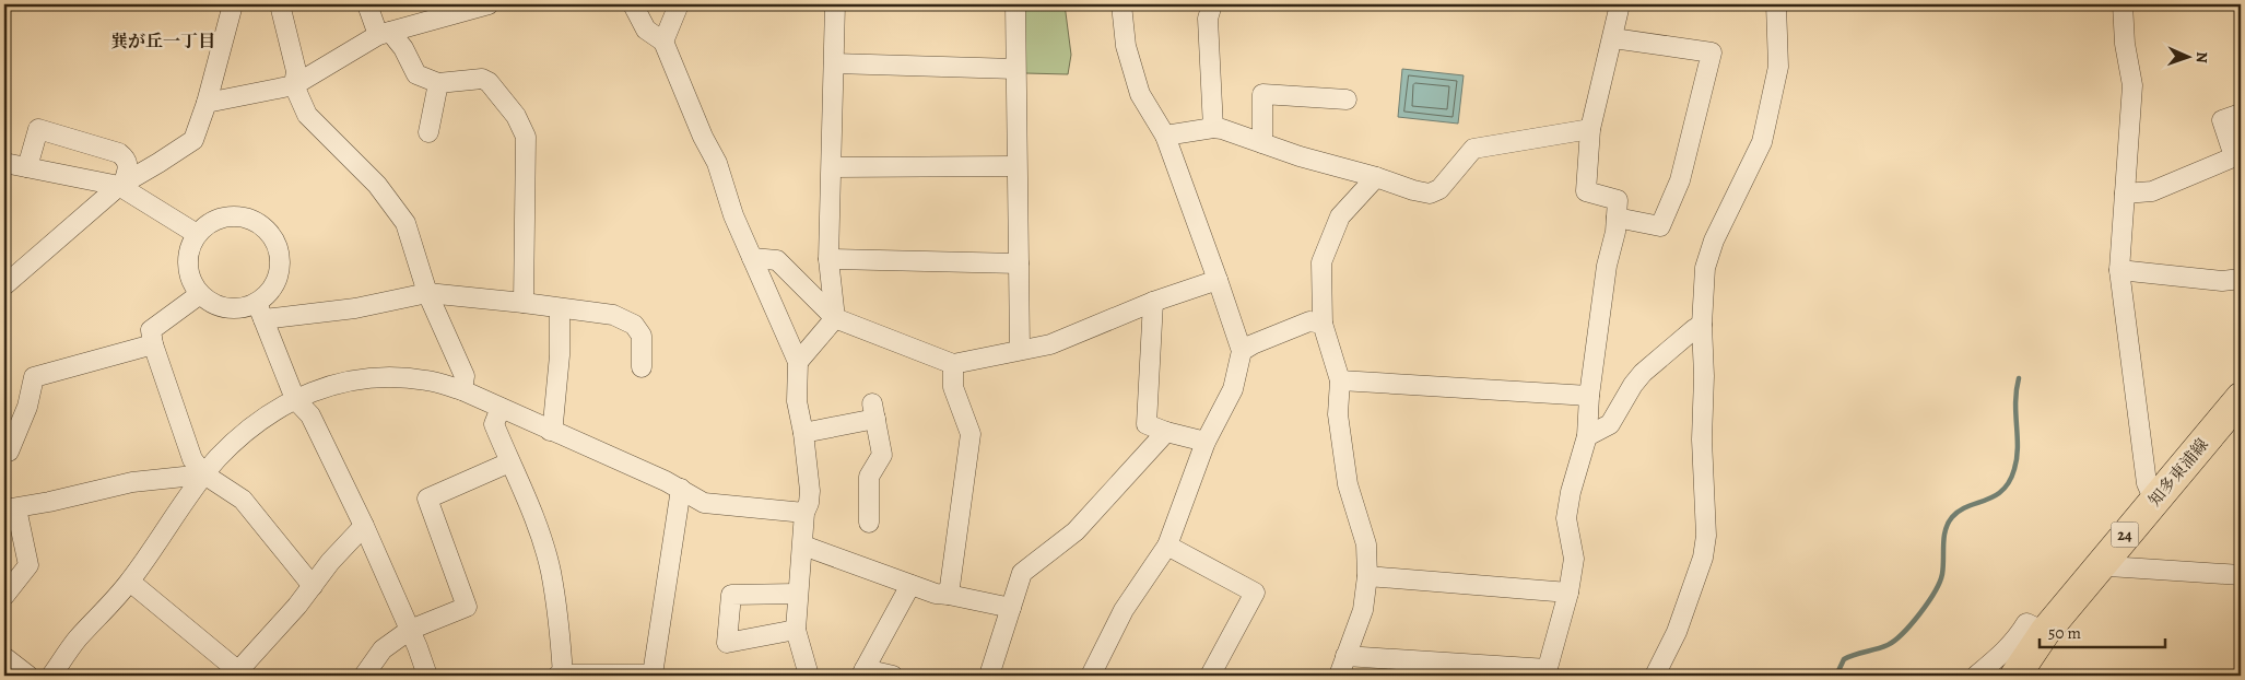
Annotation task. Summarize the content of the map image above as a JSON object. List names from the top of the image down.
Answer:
{
  "streets": {
    "main road": ["知多東浦線", "24"]
  },
  "districts": ["巽が丘一丁目"],
  "scale_bar": "50 m",
  "north": "right"
}
